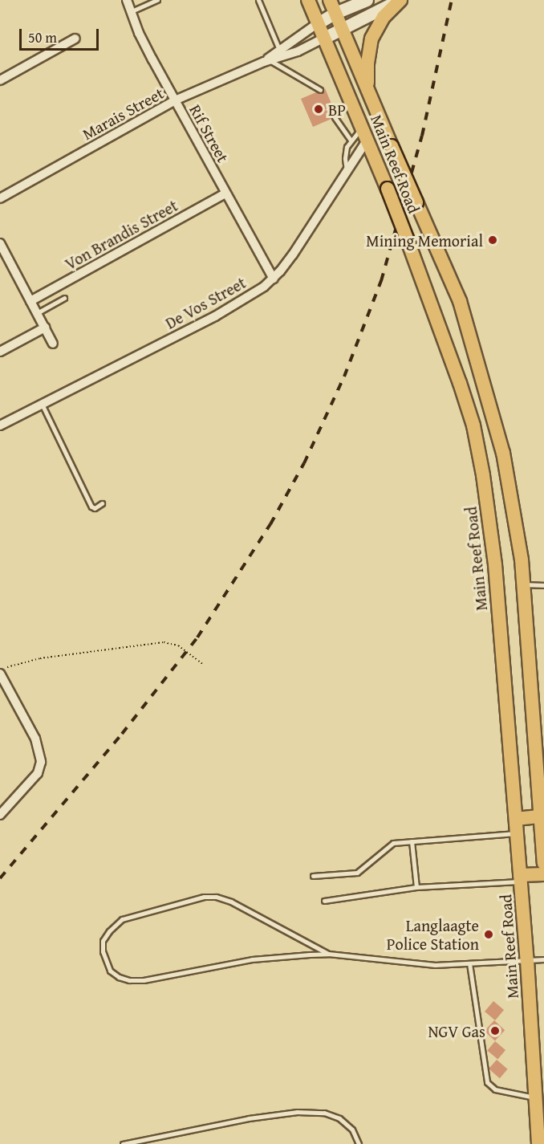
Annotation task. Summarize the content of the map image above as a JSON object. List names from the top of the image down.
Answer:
{
  "streets": {
    "main road": ["Main Reef Road"],
    "street": [
      "Marais Street",
      "Rif Street",
      "Von Brandis Street",
      "De Vos Street"
    ]
  },
  "crossings": [
    ["Marais Street", "Rif Street"],
    ["Marais Street", "Main Reef Road"],
    ["Rif Street", "Von Brandis Street"],
    ["Rif Street", "De Vos Street"],
    ["Main Reef Road", "De Vos Street"]
  ],
  "places": [
    "BP",
    "Mining Memorial",
    "Langlaagte Police Station",
    "NGV Gas"
  ],
  "scale_bar": "50 m"
}
